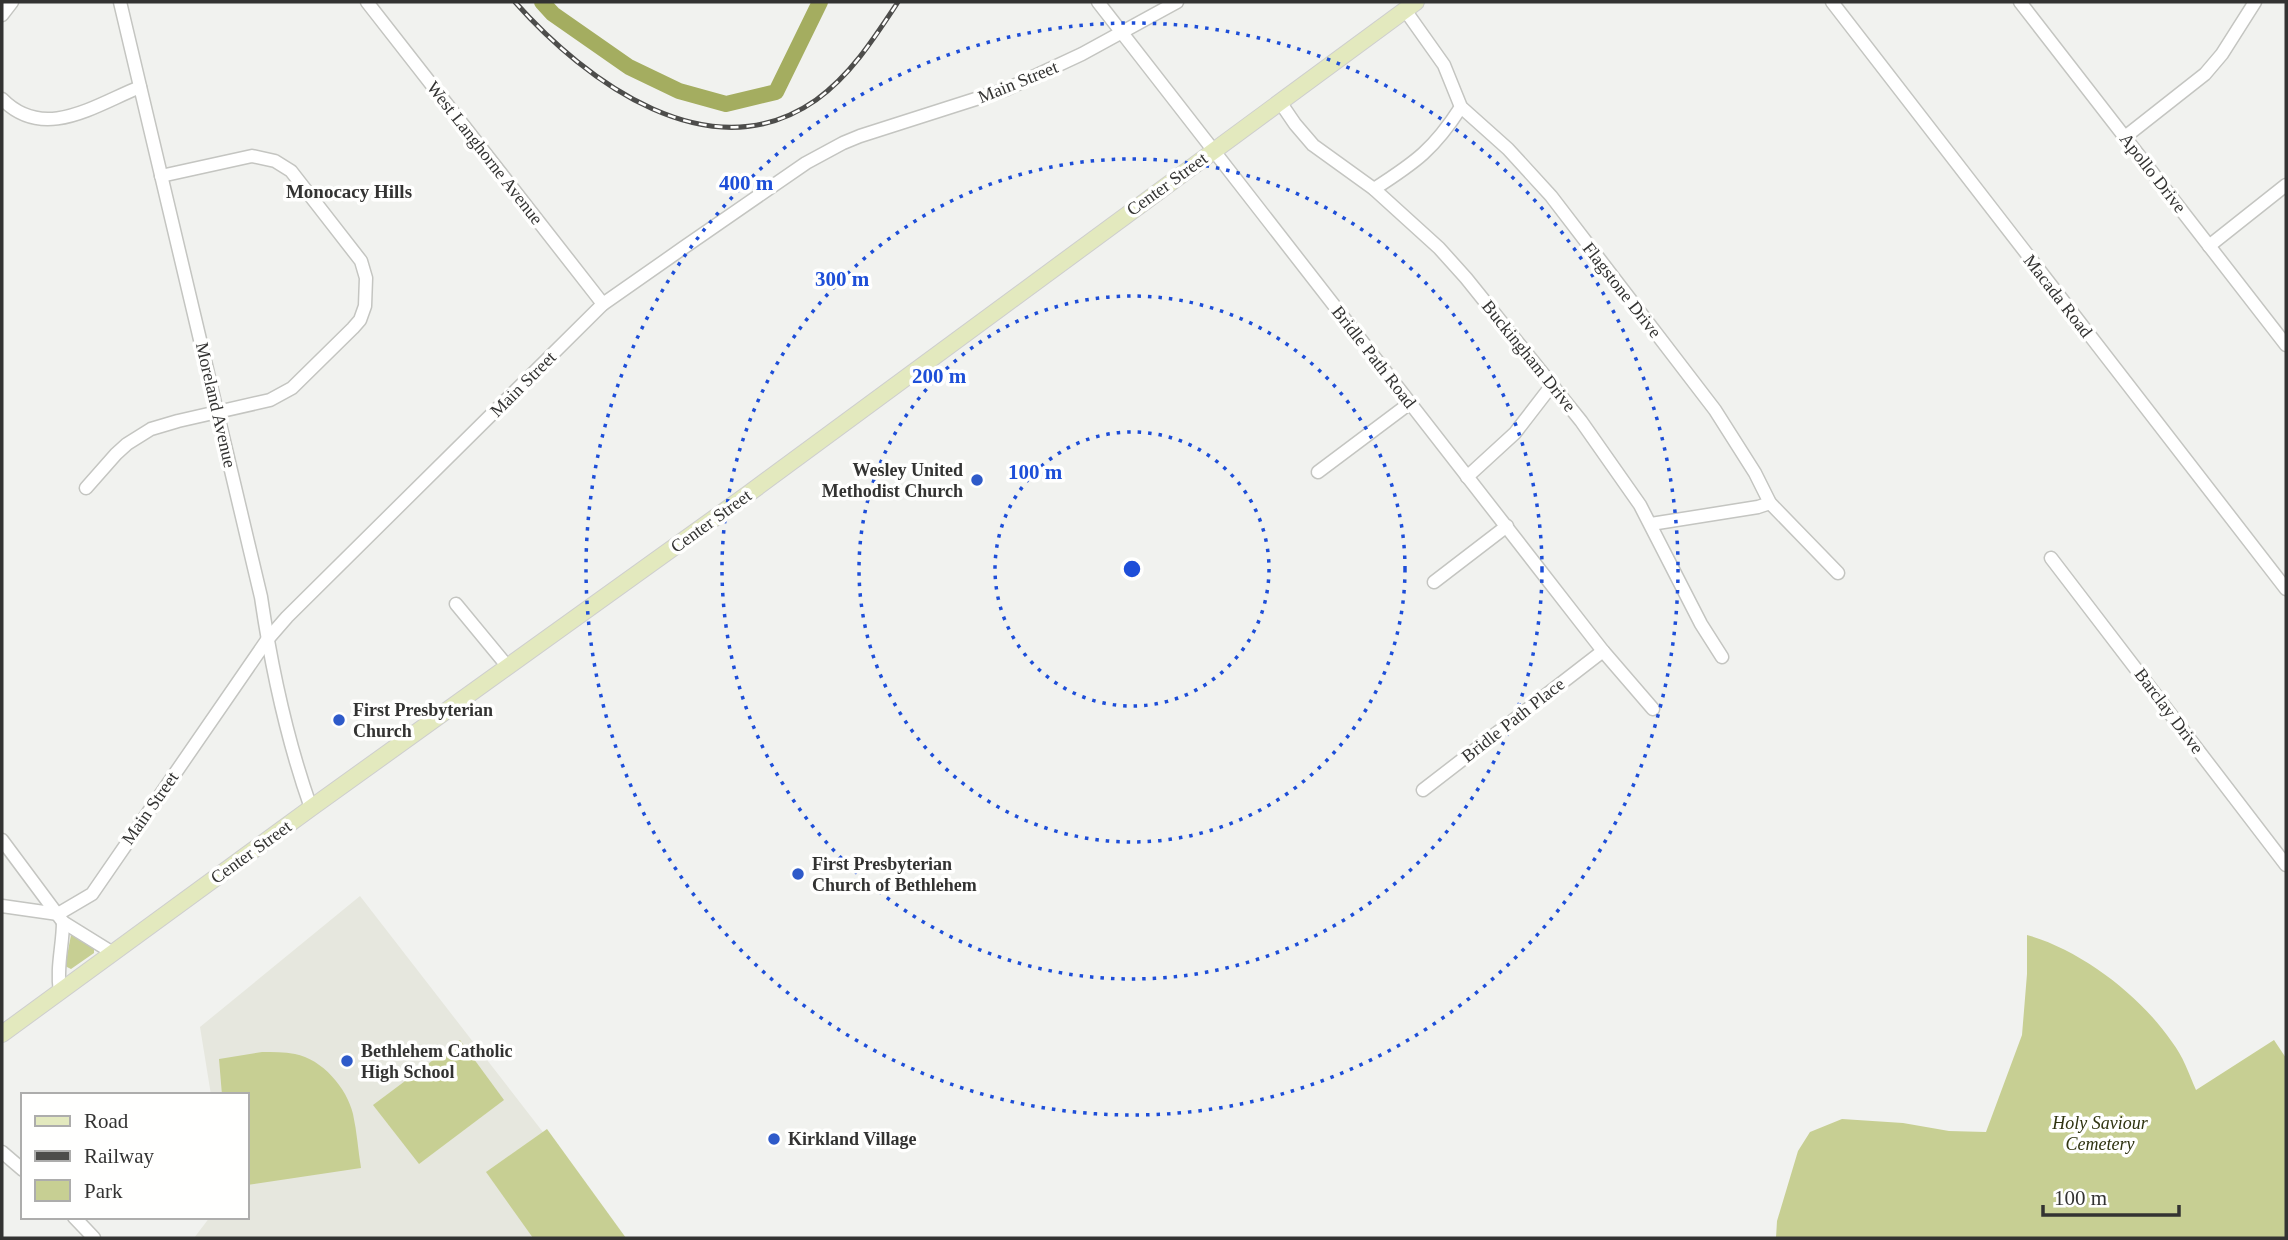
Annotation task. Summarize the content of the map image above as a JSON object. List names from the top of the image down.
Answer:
{
  "streets": {
    "main road": ["Center Street"],
    "street": [
      "Main Street",
      "West Langhorne Avenue",
      "Apollo Drive",
      "Flagstone Drive",
      "Macada Road",
      "Buckingham Drive",
      "Bridle Path Road",
      "Moreland Avenue",
      "Barclay Drive",
      "Bridle Path Place"
    ]
  },
  "crossings": [
    ["Main Street", "West Langhorne Avenue"],
    ["Main Street", "Bridle Path Road"],
    ["Main Street", "Moreland Avenue"],
    ["Center Street", "Flagstone Drive"],
    ["Center Street", "Buckingham Drive"],
    ["Center Street", "Bridle Path Road"],
    ["Center Street", "Moreland Avenue"],
    ["Bridle Path Road", "Bridle Path Place"]
  ],
  "districts": ["Monocacy Hills"],
  "parks": ["Holy Saviour Cemetery"],
  "places": [
    "Wesley United Methodist Church",
    "First Presbyterian Church",
    "First Presbyterian Church of Bethlehem",
    "Bethlehem Catholic High School",
    "Kirkland Village"
  ],
  "legend": ["Road", "Railway", "Park"],
  "scale_bar": "100 m",
  "rings": [
    "400 m",
    "300 m",
    "200 m",
    "100 m"
  ]
}
